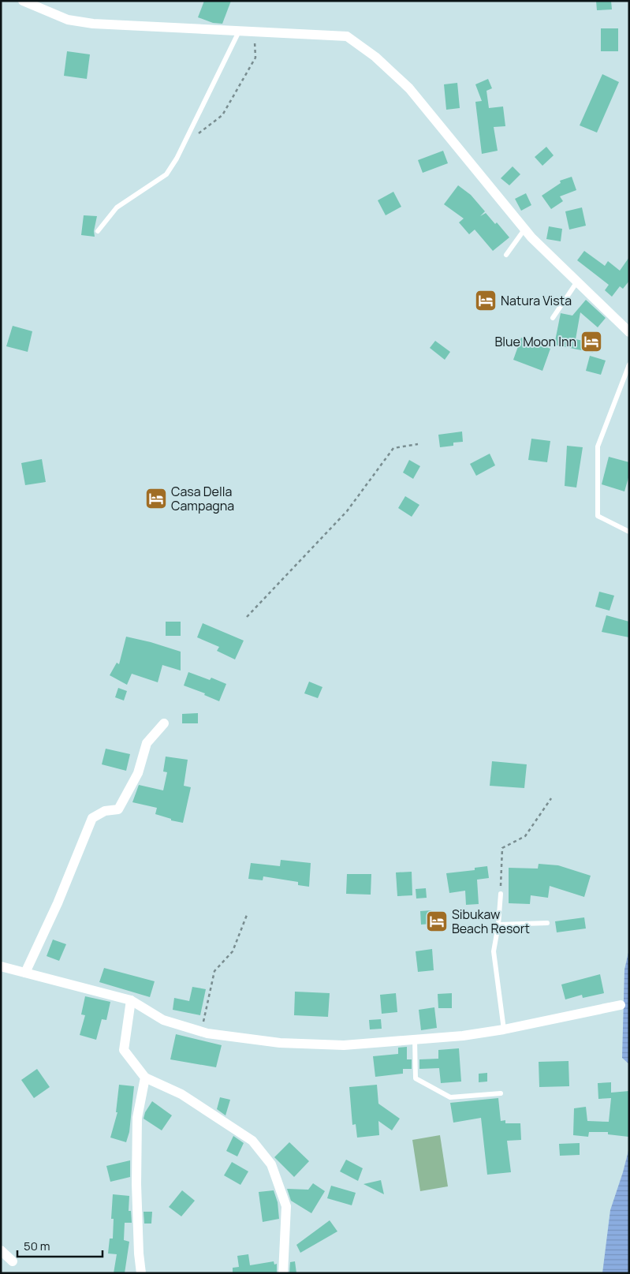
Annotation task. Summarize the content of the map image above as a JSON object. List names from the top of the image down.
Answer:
{
  "places": {
    "hotel": [
      "Natura Vista",
      "Blue Moon Inn",
      "Casa Della Campagna",
      "Sibukaw Beach Resort"
    ]
  },
  "scale_bar": "50 m"
}
